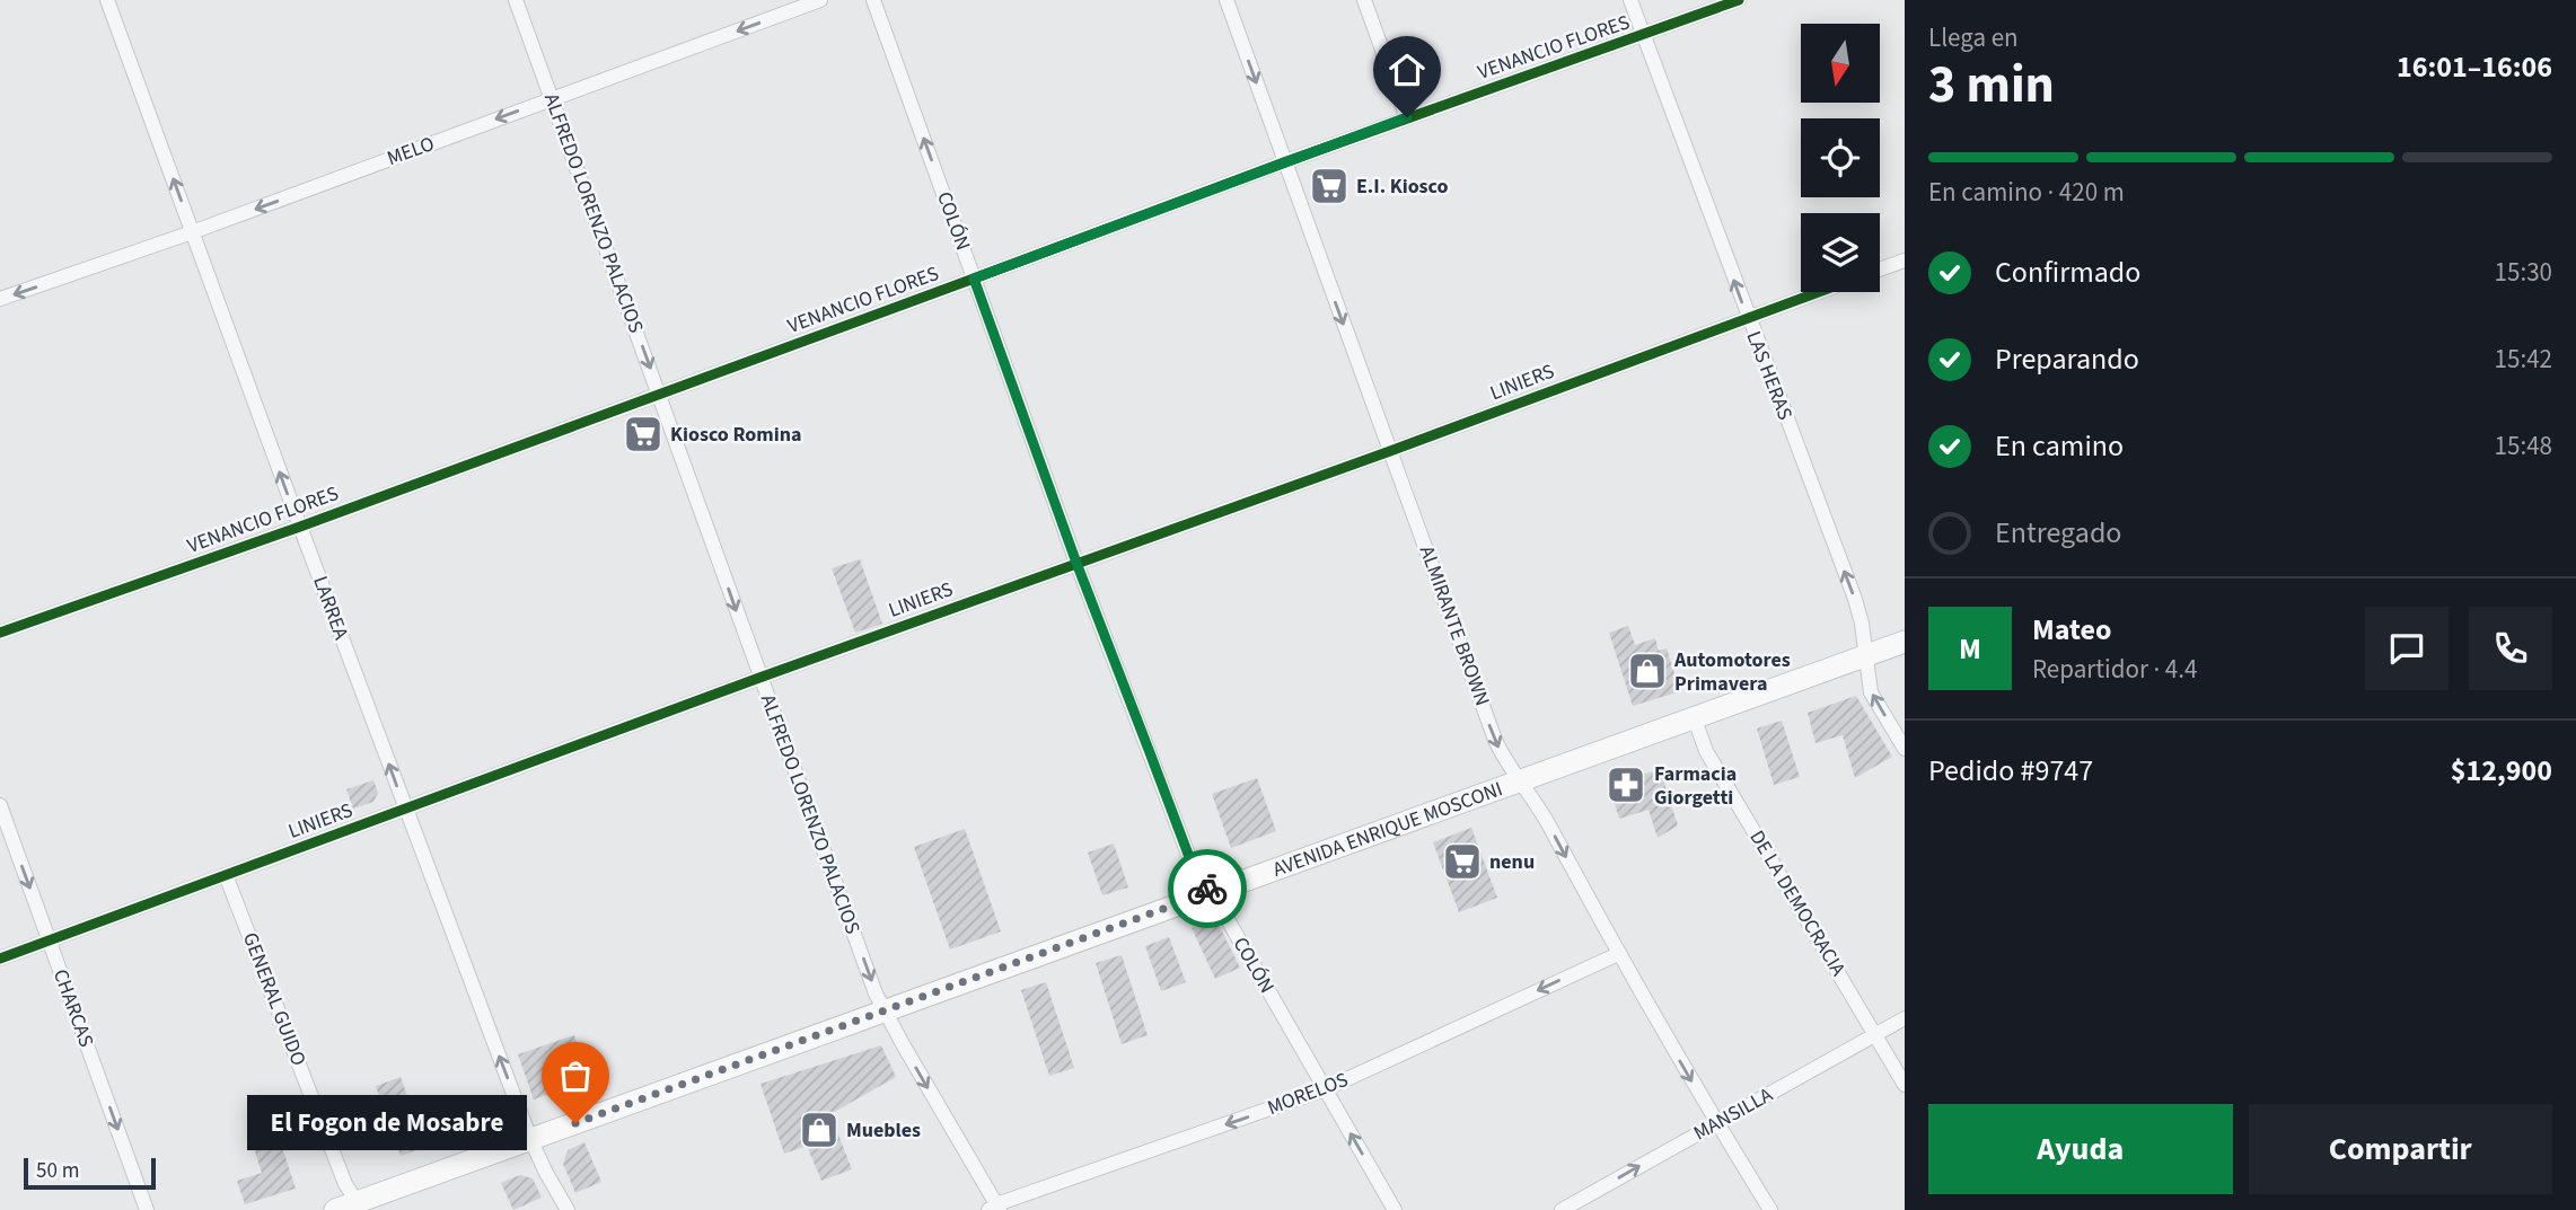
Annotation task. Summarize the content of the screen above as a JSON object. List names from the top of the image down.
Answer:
{
  "streets": {
    "main road": ["AVENIDA ENRIQUE MOSCONI"],
    "street": [
      "VENANCIO FLORES",
      "MELO",
      "ALFREDO LORENZO PALACIOS",
      "COLÓN",
      "LAS HERAS",
      "LINIERS",
      "LARREA",
      "ALMIRANTE BROWN",
      "DE LA DEMOCRACIA",
      "GENERAL GUIDO",
      "CHARCAS",
      "MORELOS",
      "MANSILLA"
    ]
  },
  "crossings": [
    ["VENANCIO FLORES", "ALFREDO LORENZO PALACIOS"],
    ["VENANCIO FLORES", "COLÓN"],
    ["VENANCIO FLORES", "LAS HERAS"],
    ["VENANCIO FLORES", "LARREA"],
    ["VENANCIO FLORES", "ALMIRANTE BROWN"],
    ["MELO", "ALFREDO LORENZO PALACIOS"],
    ["MELO", "LARREA"],
    ["ALFREDO LORENZO PALACIOS", "LINIERS"],
    ["ALFREDO LORENZO PALACIOS", "AVENIDA ENRIQUE MOSCONI"],
    ["ALFREDO LORENZO PALACIOS", "MORELOS"],
    ["COLÓN", "LINIERS"],
    ["COLÓN", "AVENIDA ENRIQUE MOSCONI"],
    ["COLÓN", "MORELOS"],
    ["LAS HERAS", "LINIERS"],
    ["LAS HERAS", "AVENIDA ENRIQUE MOSCONI"],
    ["LINIERS", "LARREA"],
    ["LINIERS", "ALMIRANTE BROWN"],
    ["LINIERS", "GENERAL GUIDO"],
    ["LINIERS", "CHARCAS"],
    ["LARREA", "AVENIDA ENRIQUE MOSCONI"],
    ["ALMIRANTE BROWN", "AVENIDA ENRIQUE MOSCONI"],
    ["ALMIRANTE BROWN", "MORELOS"],
    ["ALMIRANTE BROWN", "MANSILLA"],
    ["AVENIDA ENRIQUE MOSCONI", "DE LA DEMOCRACIA"],
    ["AVENIDA ENRIQUE MOSCONI", "GENERAL GUIDO"],
    ["DE LA DEMOCRACIA", "MANSILLA"]
  ],
  "one_way": [
    "MELO",
    "ALFREDO LORENZO PALACIOS",
    "LAS HERAS",
    "LARREA",
    "ALMIRANTE BROWN",
    "CHARCAS",
    "MORELOS",
    "MANSILLA"
  ],
  "places": {
    "supermarket": ["E.I. Kiosco", "Kiosco Romina", "nenu"],
    "shop": ["Automotores Primavera", "Muebles"],
    "pharmacy": ["Farmacia Giorgetti"],
    "other": ["El Fogon de Mosabre"]
  },
  "scale_bar": "50 m",
  "north": "bottom",
  "page": {
    "heading": ["3 min", "Llega en", "16:01–16:06"],
    "panel": [
      "Mateo",
      "Repartidor · 4.4",
      "Pedido #9747",
      "$12,900"
    ],
    "bar": "En camino · 420 m",
    "list": [
      ["Confirmado", "15:30"],
      ["Preparando", "15:42"],
      ["En camino", "15:48"],
      "Entregado"
    ],
    "round": "M",
    "buttons": ["Ayuda", "Compartir"],
    "bubble": "El Fogon de Mosabre",
    "scale": "50 m"
  }
}
